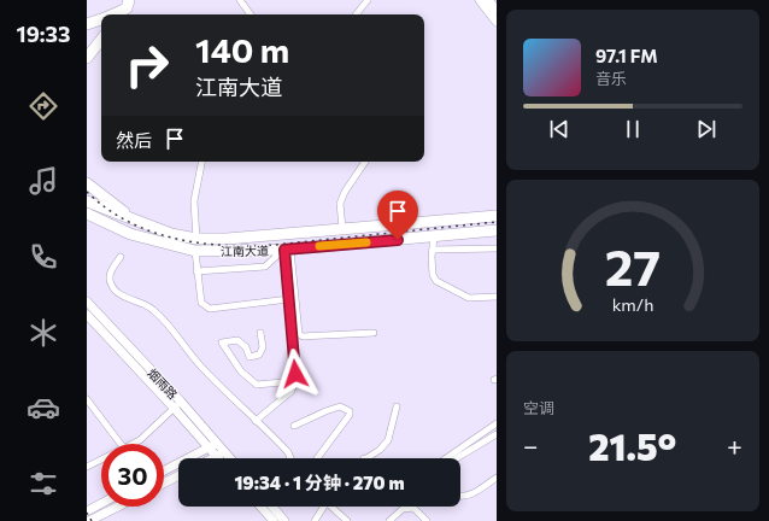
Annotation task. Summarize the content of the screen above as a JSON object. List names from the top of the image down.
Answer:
{
  "streets": {
    "highway": ["江南大道"],
    "main road": ["烟雨路"]
  },
  "page": {
    "tabs": "19:33",
    "turn": ["140 m", "江南大道"],
    "song": ["97.1 FM", "音乐"],
    "then": "然后",
    "tile": "空调",
    "heat": ["−", "21.5°", "+"],
    "limit": "30",
    "trip": "19:34 · 1 分钟 · 270 m",
    "gauge": ["27", "km/h"]
  }
}
